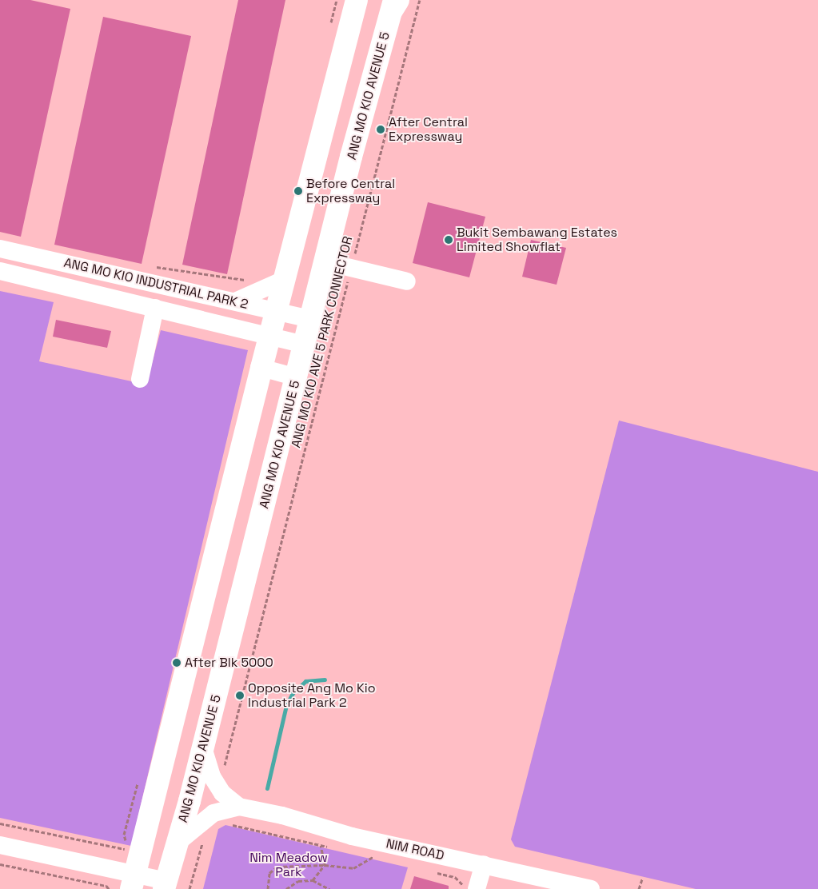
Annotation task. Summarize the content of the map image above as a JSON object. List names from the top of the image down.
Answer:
{
  "streets": {
    "main road": ["ANG MO KIO AVENUE 5"],
    "street": ["ANG MO KIO INDUSTRIAL PARK 2", "NIM ROAD"],
    "path": ["ANG MO KIO AVE 5 PARK CONNECTOR"]
  },
  "crossings": [
    ["ANG MO KIO AVENUE 5", "ANG MO KIO INDUSTRIAL PARK 2"]
  ],
  "parks": ["Nim Meadow Park"],
  "places": [
    "After Central Expressway",
    "Before Central Expressway",
    "Bukit Sembawang Estates Limited Showflat",
    "After Blk 5000",
    "Opposite Ang Mo Kio Industrial Park 2"
  ]
}
